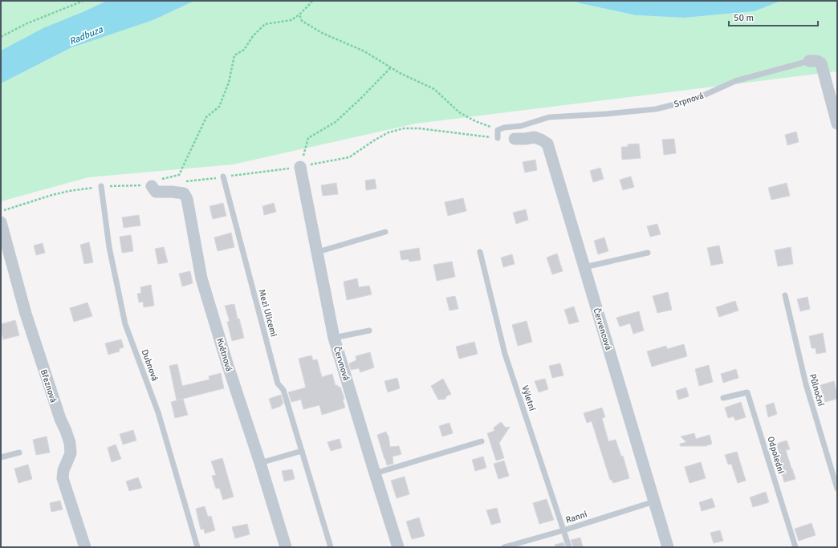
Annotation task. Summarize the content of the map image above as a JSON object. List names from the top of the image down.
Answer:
{
  "streets": {
    "street": [
      "Srpnová",
      "Červencová",
      "Květnová",
      "Červnová",
      "Březnová"
    ],
    "lane": [
      "Mezi Ulicemi",
      "Dubnová",
      "Půlnoční",
      "Výletní",
      "Odpolední",
      "Ranní"
    ]
  },
  "crossings": [
    ["Červencová", "Ranní"],
    ["Výletní", "Ranní"]
  ],
  "water": ["Radbuza"],
  "scale_bar": "50 m"
}
